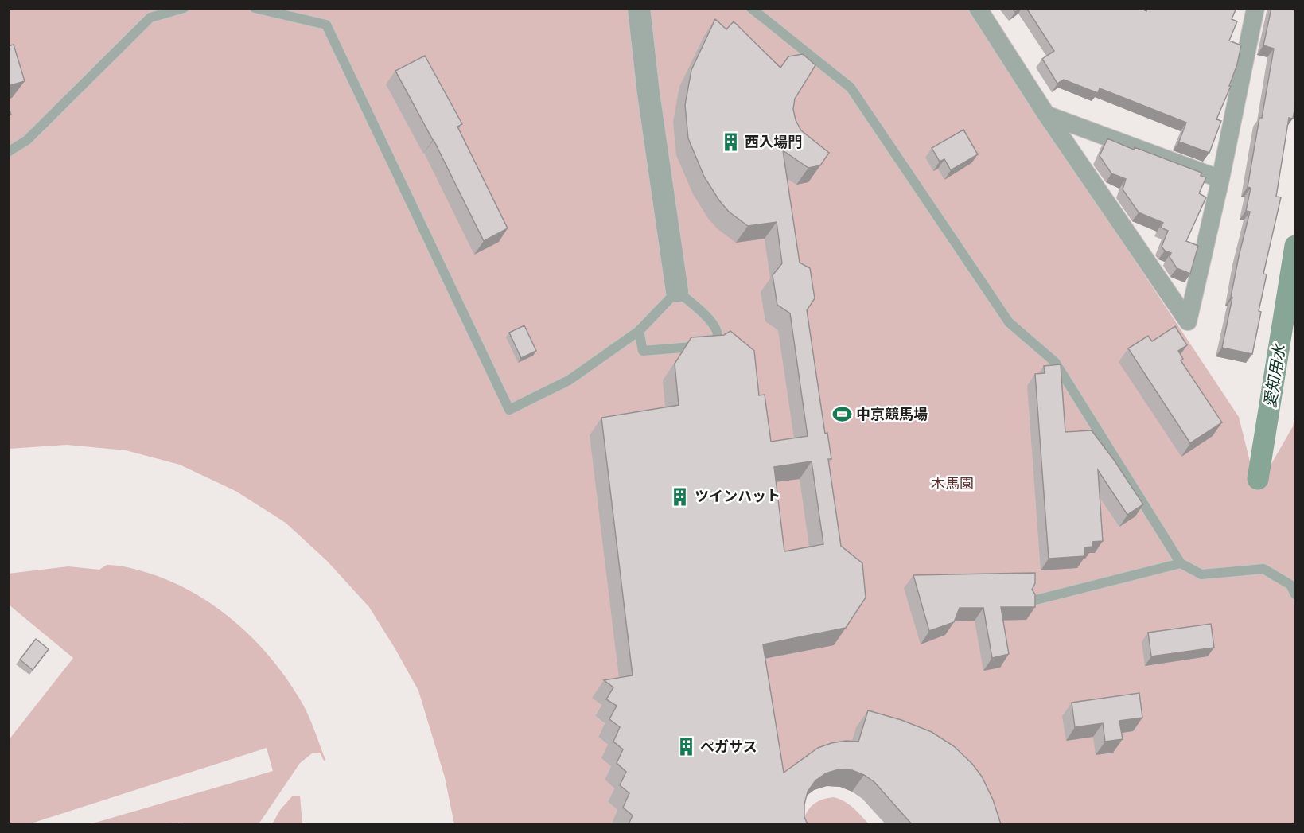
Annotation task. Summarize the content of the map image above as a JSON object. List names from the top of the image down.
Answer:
{
  "water": ["愛知用水"],
  "parks": ["木馬園"],
  "places": {
    "building": ["西入場門", "ツインハット", "ペガサス"],
    "sports": ["中京競馬場"]
  }
}
